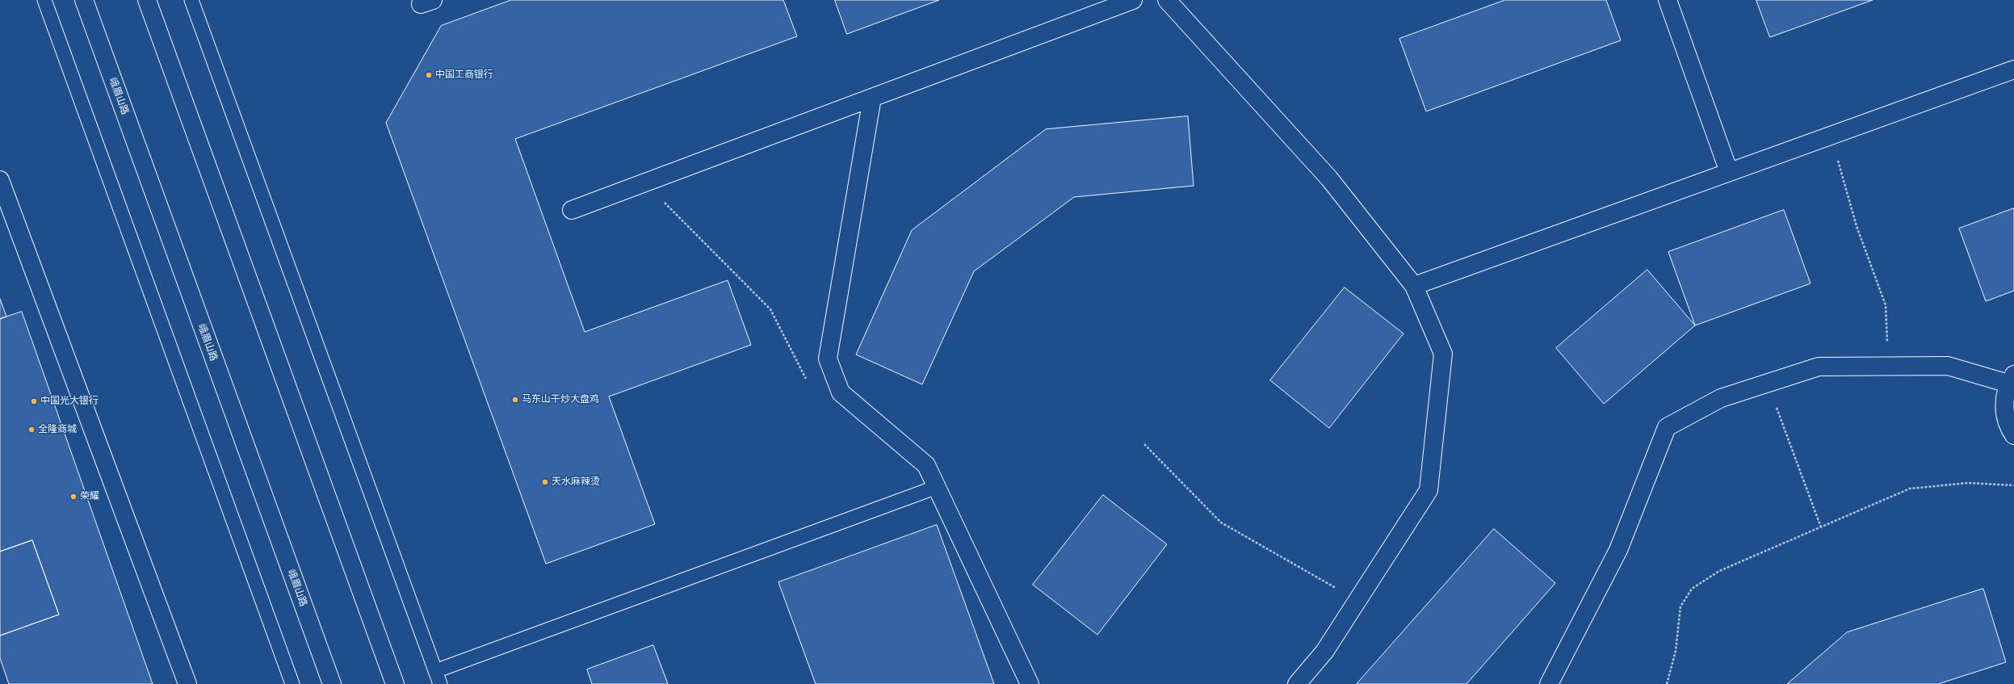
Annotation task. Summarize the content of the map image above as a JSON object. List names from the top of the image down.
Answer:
{
  "streets": {
    "street": ["峨眉山路"]
  },
  "places": [
    "中国工商银行",
    "马东山干炒大盘鸡",
    "中国光大银行",
    "全隆商城",
    "天水麻辣烫",
    "荣耀"
  ]
}
